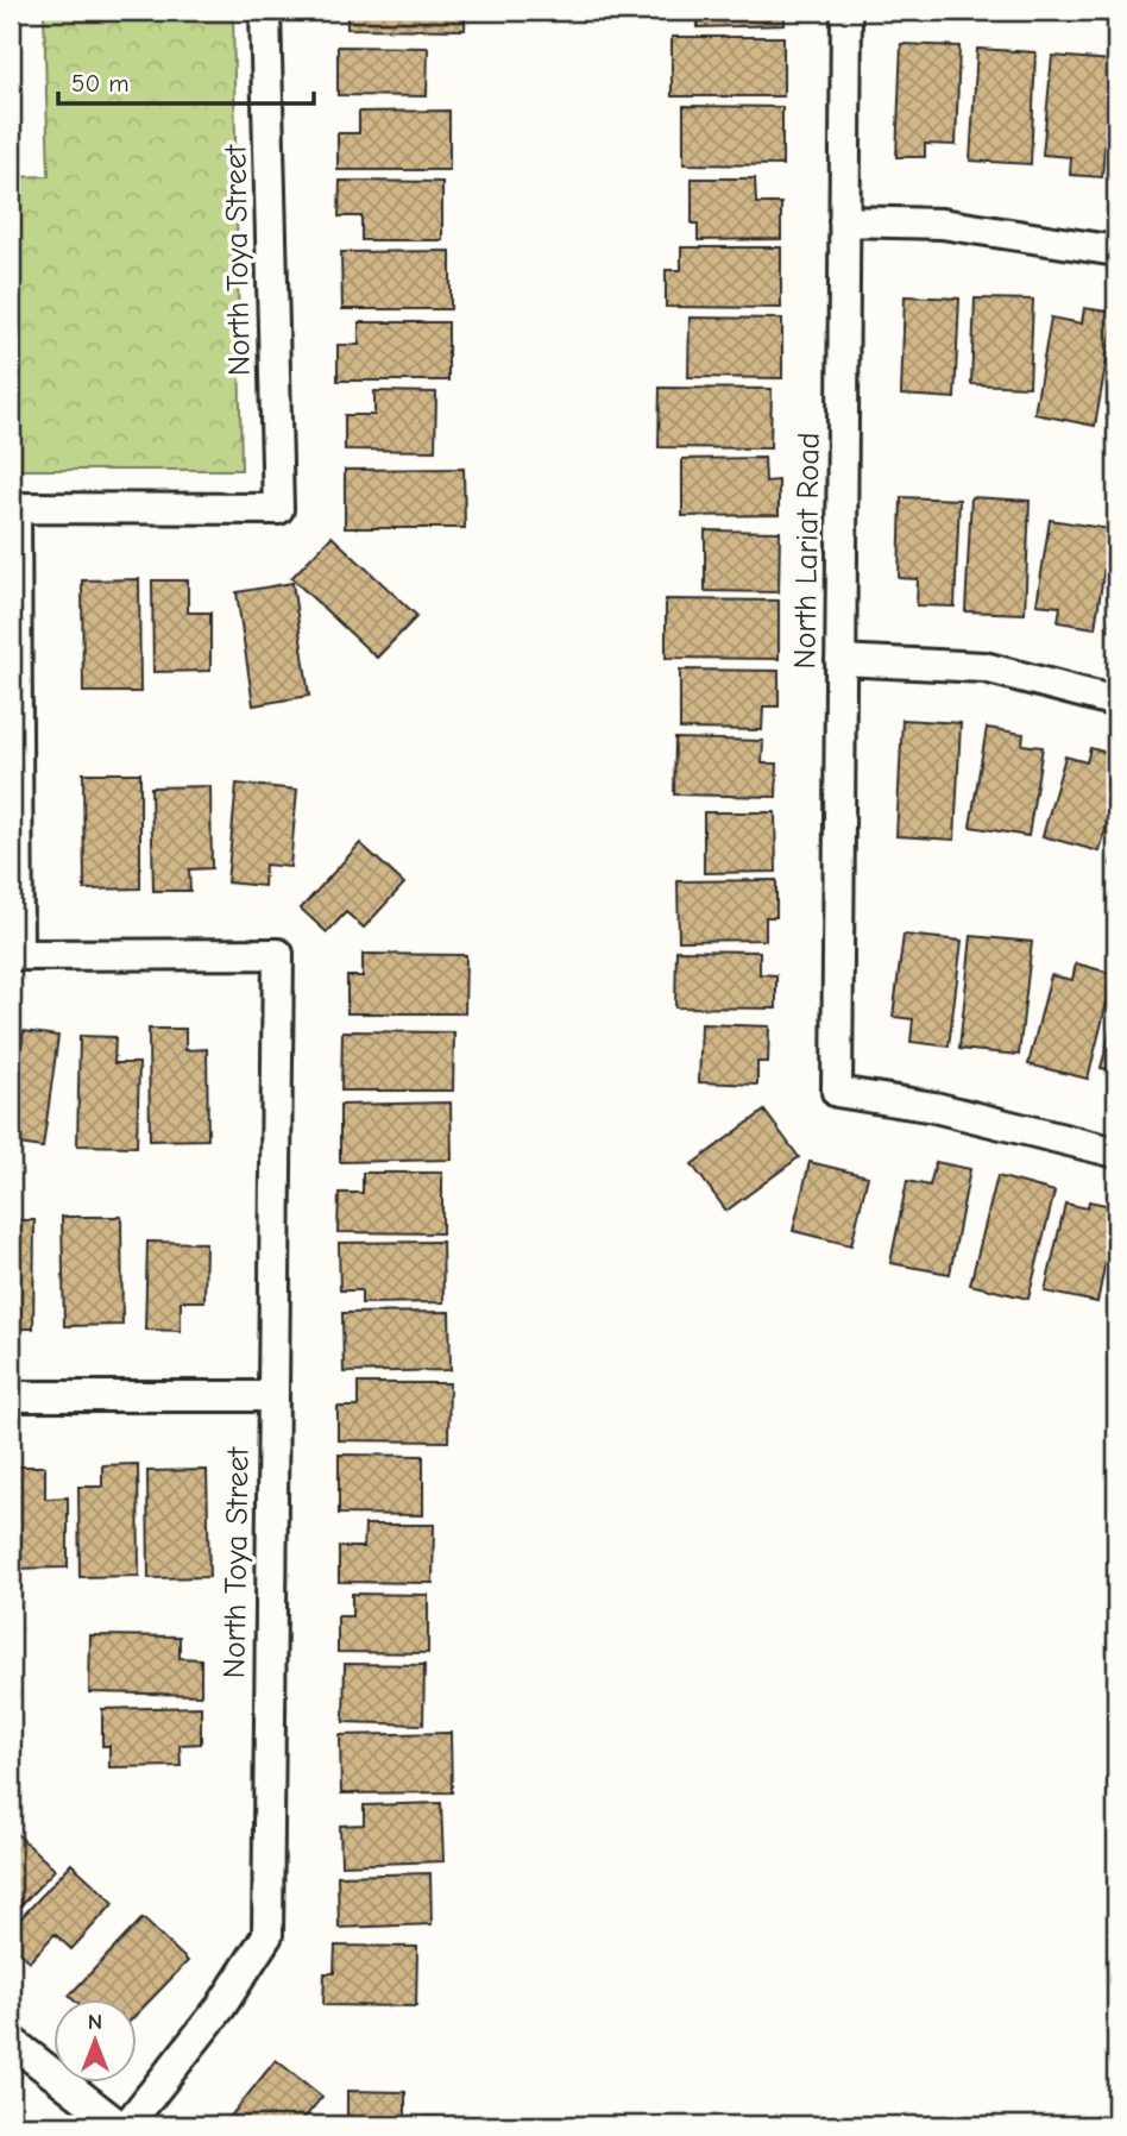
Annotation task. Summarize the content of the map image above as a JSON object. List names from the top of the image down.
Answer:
{
  "streets": {
    "street": ["North Toya Street", "North Lariat Road"]
  },
  "scale_bar": "50 m",
  "north": "top"
}
